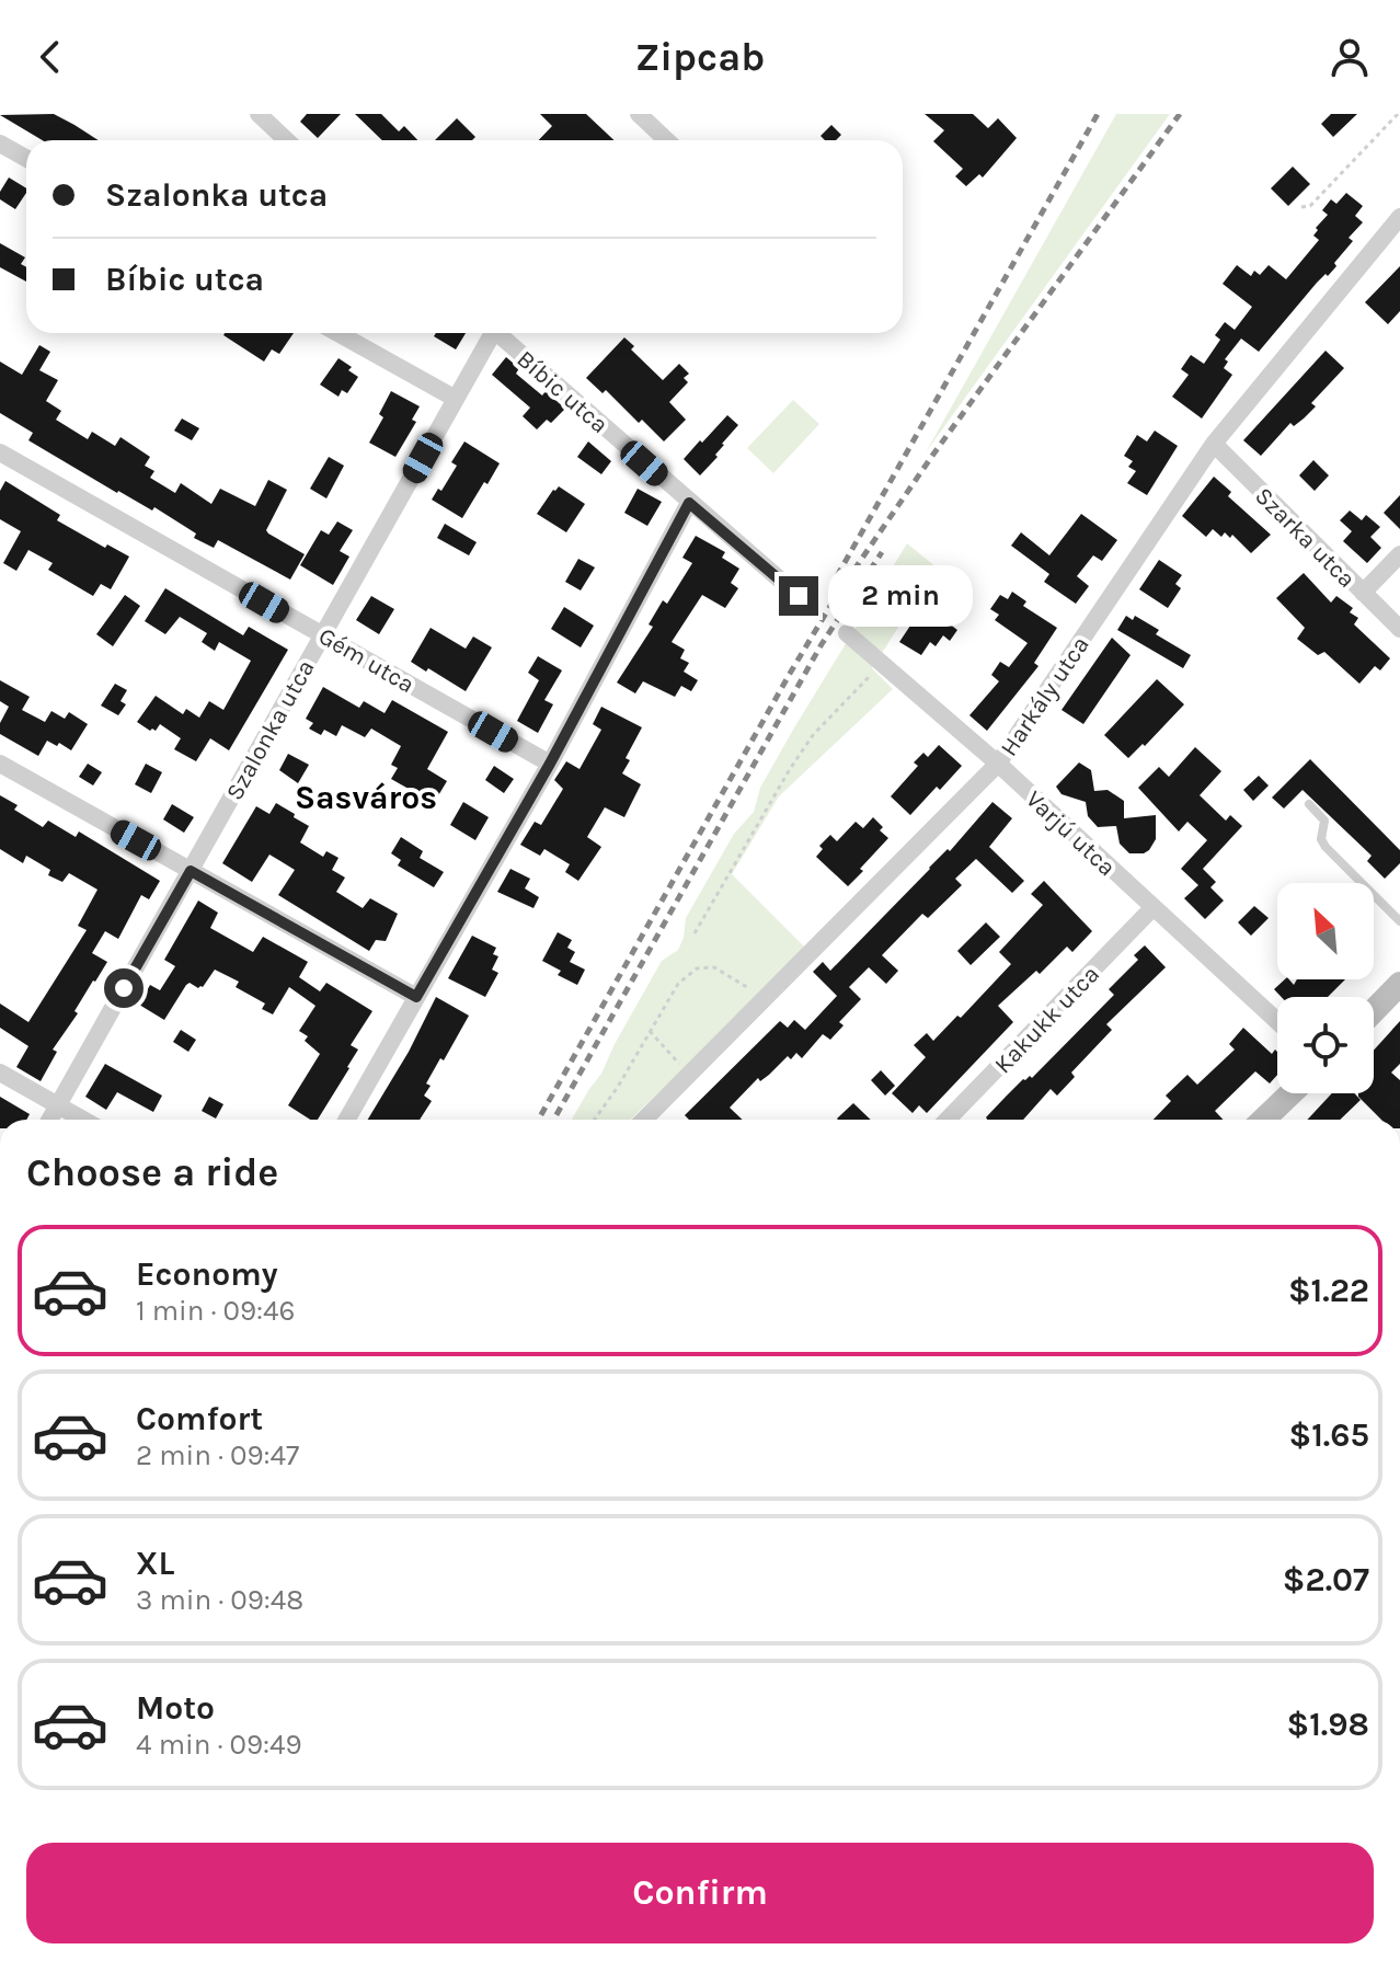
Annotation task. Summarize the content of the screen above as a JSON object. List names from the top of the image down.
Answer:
{
  "streets": {
    "street": [
      "Bíbic utca",
      "Szarka utca",
      "Gém utca",
      "Harkály utca",
      "Szalonka utca",
      "Varjú utca",
      "Kakukk utca"
    ]
  },
  "crossings": [
    ["Szarka utca", "Harkály utca"],
    ["Gém utca", "Szalonka utca"],
    ["Harkály utca", "Varjú utca"],
    ["Varjú utca", "Kakukk utca"]
  ],
  "districts": ["Sasváros"],
  "north": "top left",
  "page": {
    "header": "Zipcab",
    "banner": ["Szalonka utca", "Bíbic utca"],
    "bubble": "2 min",
    "heading": "Choose a ride",
    "list": [
      {
        "name": "Economy",
        "note": "1 min · 09:46",
        "value": "$1.22"
      },
      {
        "name": "Comfort",
        "note": "2 min · 09:47",
        "value": "$1.65"
      },
      {
        "name": "XL",
        "note": "3 min · 09:48",
        "value": "$2.07"
      },
      {
        "name": "Moto",
        "note": "4 min · 09:49",
        "value": "$1.98"
      }
    ],
    "buttons": "Confirm"
  }
}
